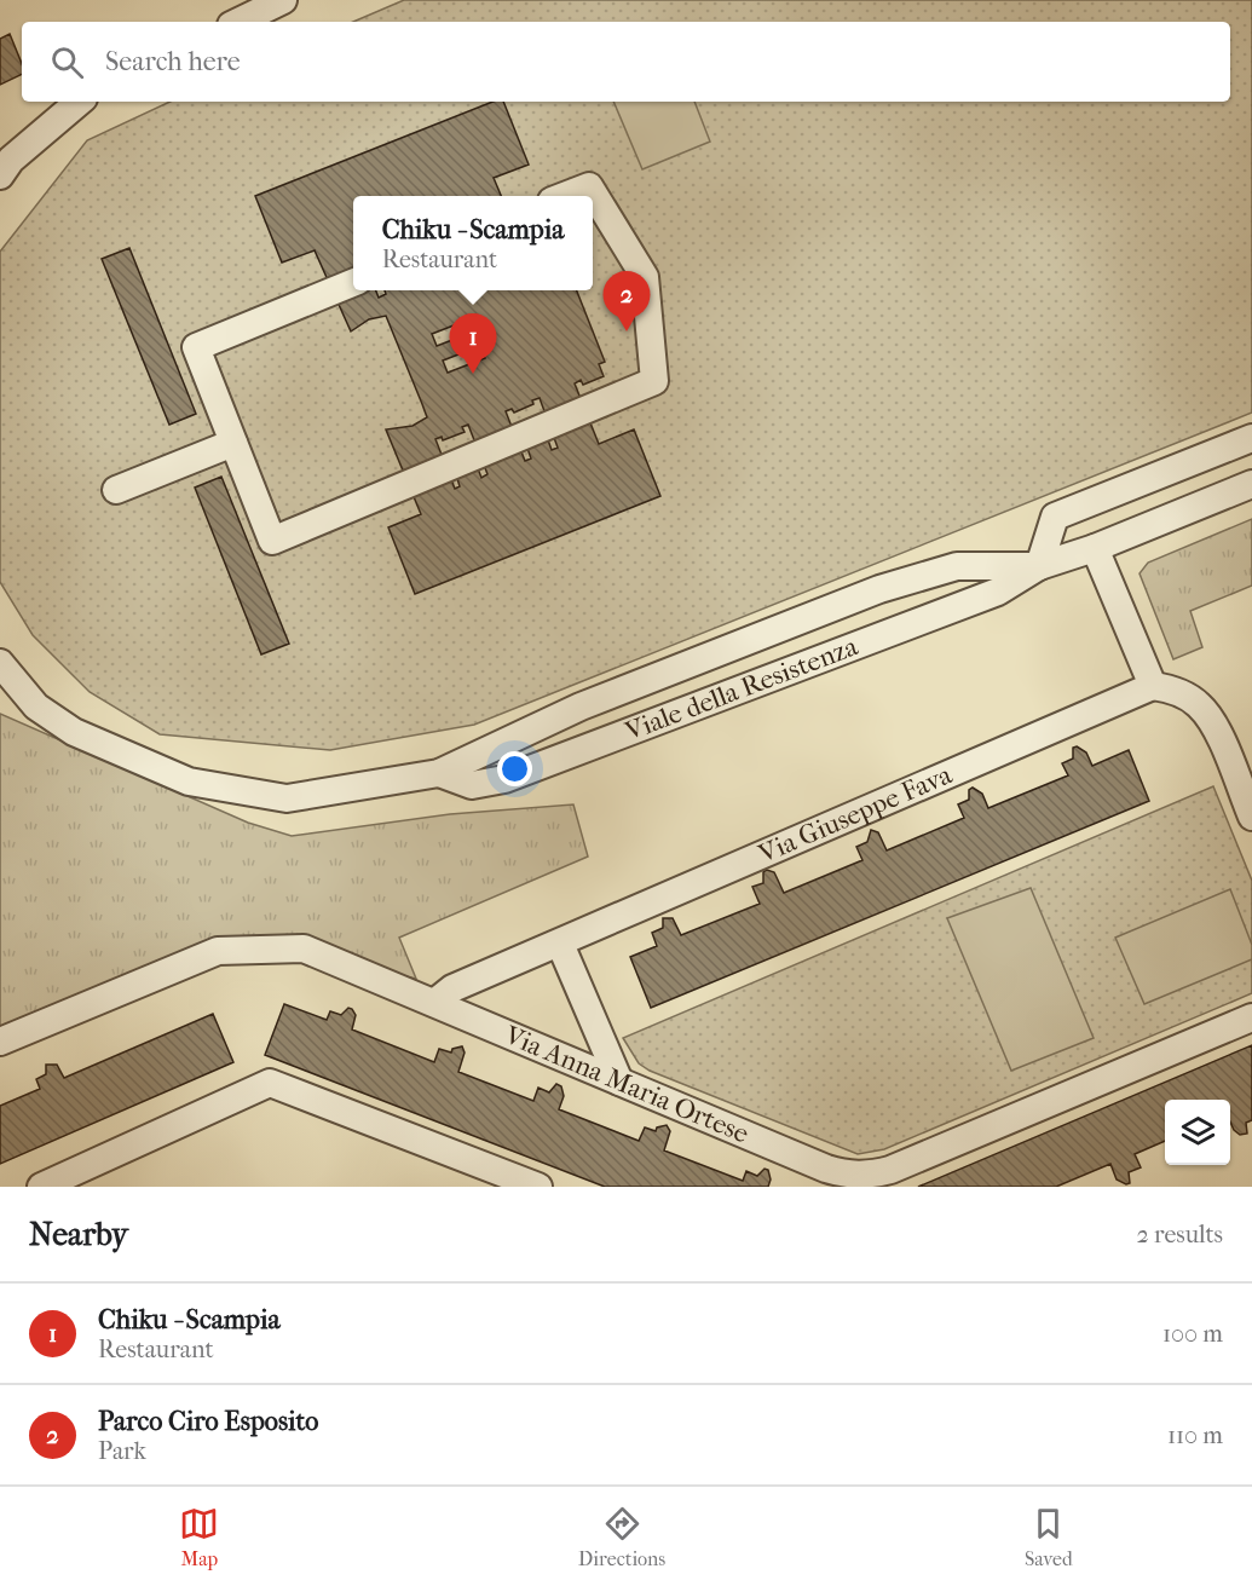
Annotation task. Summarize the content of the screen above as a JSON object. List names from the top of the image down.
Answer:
{
  "streets": {
    "street": ["Viale della Resistenza", "Via Giuseppe Fava", "Via Anna Maria Ortese"]
  },
  "crossings": [
    ["Via Giuseppe Fava", "Via Anna Maria Ortese"]
  ],
  "page": {
    "search": "Search here",
    "popup": ["Chiku - Scampia", "Restaurant"],
    "pins": ["2", "1"],
    "heading": ["Nearby", "2 results"],
    "list": [
      {
        "mark": "1",
        "name": "Chiku - Scampia",
        "note": "Restaurant",
        "value": "100 m"
      },
      {
        "mark": "2",
        "name": "Parco Ciro Esposito",
        "note": "Park",
        "value": "110 m"
      }
    ],
    "nav": ["Map", "Directions", "Saved"]
  }
}
